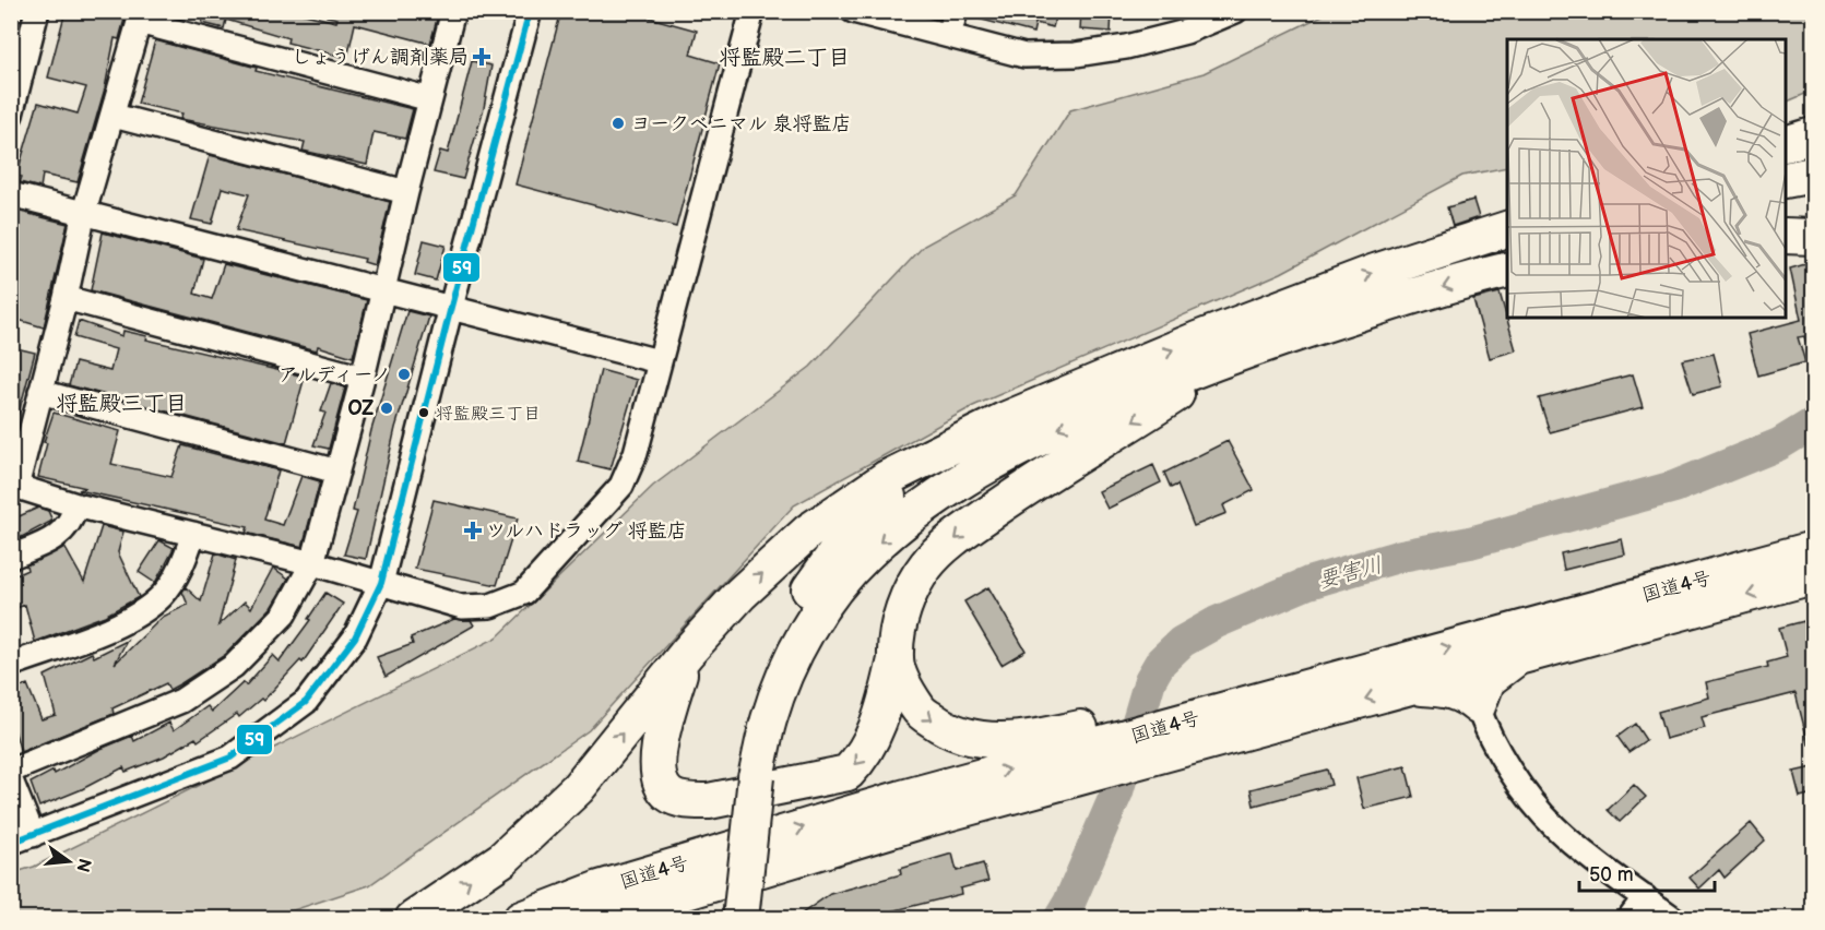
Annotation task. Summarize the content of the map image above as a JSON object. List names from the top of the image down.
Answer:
{
  "streets": {
    "highway": ["国道4号"]
  },
  "districts": ["将監殿二丁目", "将監殿三丁目"],
  "water": ["要害川"],
  "places": {
    "health": ["しょうげん調剤薬局", "ツルハドラッグ 将監店"],
    "other": [
      "ヨークベニマル 泉将監店",
      "アルディーノ",
      "OZ",
      "将監殿三丁目"
    ]
  },
  "lines": ["transit line 59"],
  "scale_bar": "50 m",
  "north": "right"
}
